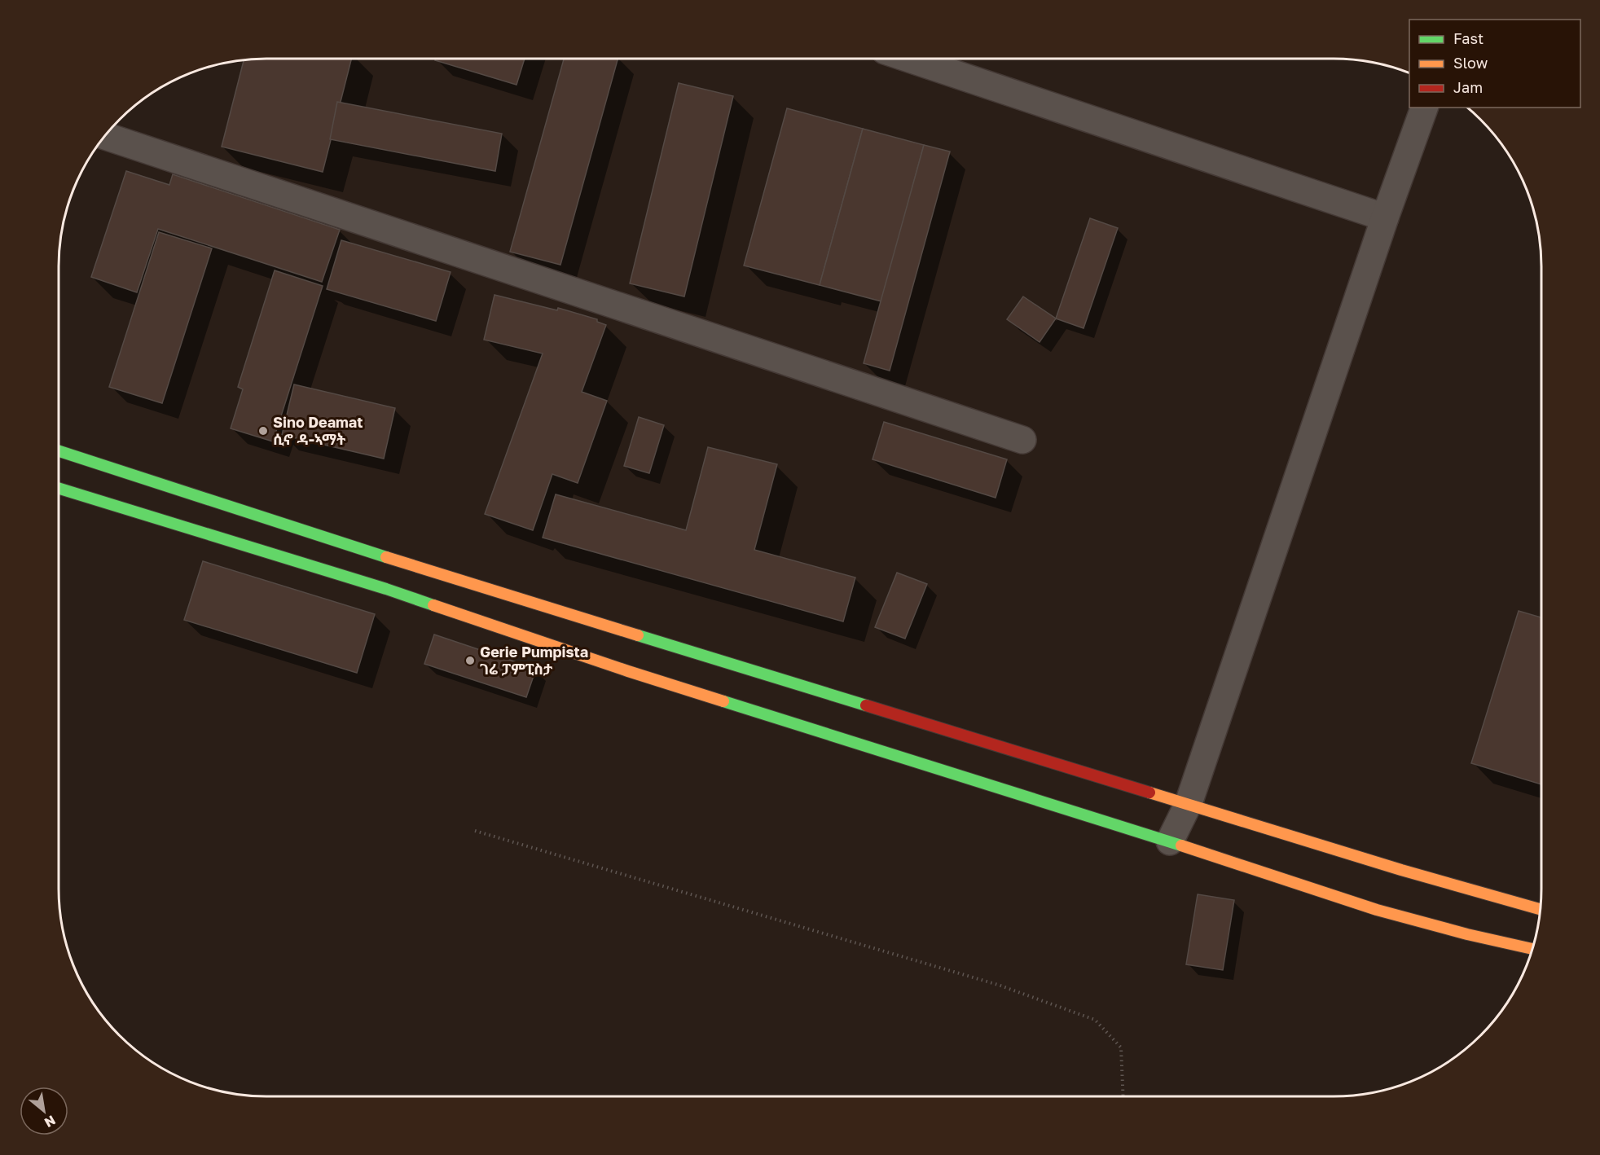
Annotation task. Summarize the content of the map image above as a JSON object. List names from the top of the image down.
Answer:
{
  "places": ["Sino Deamat ሲኖ ዳ-ኣማት", "Gerie Pumpista ገሬ ፓምፒስታ"],
  "legend": ["Fast", "Slow", "Jam"],
  "north": "bottom right"
}
